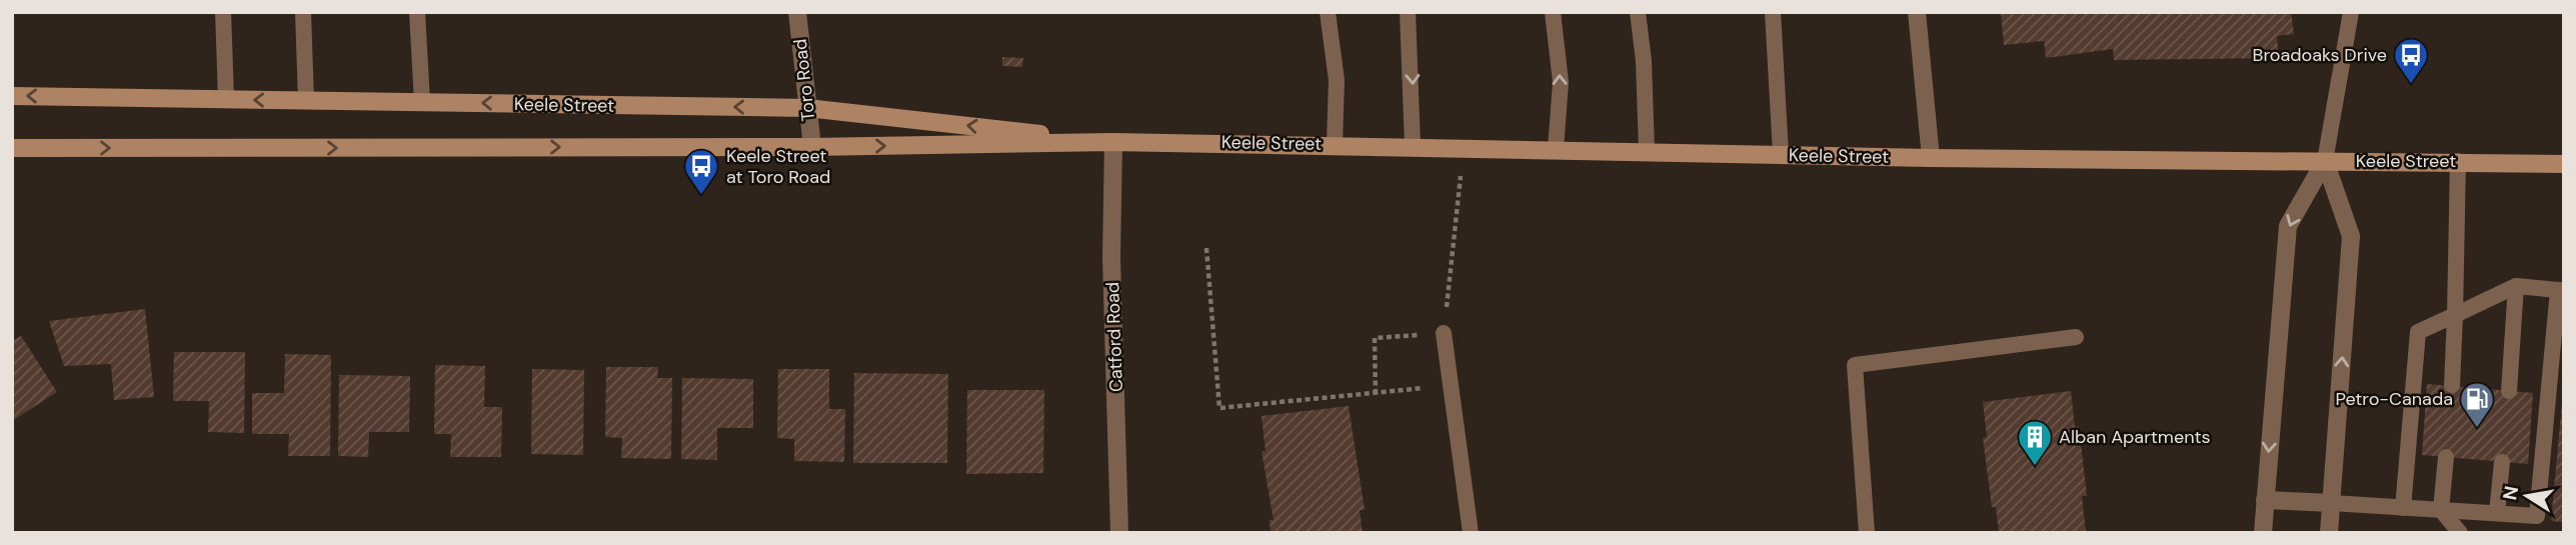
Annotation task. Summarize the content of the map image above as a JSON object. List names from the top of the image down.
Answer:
{
  "streets": {
    "main road": ["Keele Street"],
    "street": ["Toro Road", "Catford Road"]
  },
  "crossings": [
    ["Toro Road", "Keele Street"],
    ["Keele Street", "Catford Road"]
  ],
  "places": {
    "bus stop": ["Broadoaks Drive", "Keele Street at Toro Road"],
    "fuel station": ["Petro-Canada"],
    "building": ["Alban Apartments"]
  },
  "north": "left"
}
